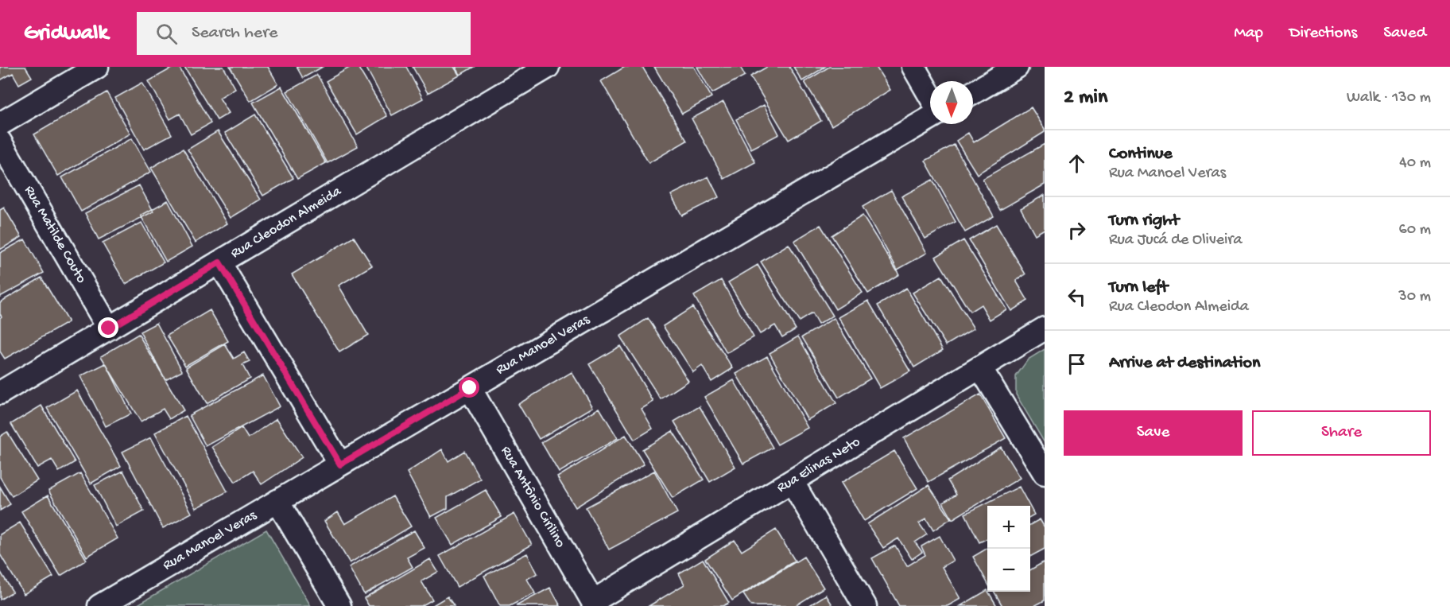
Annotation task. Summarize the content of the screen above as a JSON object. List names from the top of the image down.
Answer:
{
  "streets": {
    "street": [
      "Rua Cleodon Almeida",
      "Rua Matilde Couto",
      "Rua Manoel Veras",
      "Rua Elinas Neto",
      "Rua Antônio Cirilino"
    ]
  },
  "crossings": [
    ["Rua Cleodon Almeida", "Rua Matilde Couto"],
    ["Rua Manoel Veras", "Rua Antônio Cirilino"],
    ["Rua Elinas Neto", "Rua Antônio Cirilino"]
  ],
  "north": "bottom",
  "page": {
    "header": "Gridwalk",
    "search": "Search here",
    "nav": ["Map", "Directions", "Saved"],
    "heading": ["2 min", "Walk · 130 m"],
    "list": [
      ["Continue", "Rua Manoel Veras", "40 m"],
      ["Turn right", "Rua Jucá de Oliveira", "60 m"],
      ["Turn left", "Rua Cleodon Almeida", "30 m"],
      "Arrive at destination"
    ],
    "buttons": ["Save", "Share"],
    "map_buttons": ["+", "−"]
  }
}
